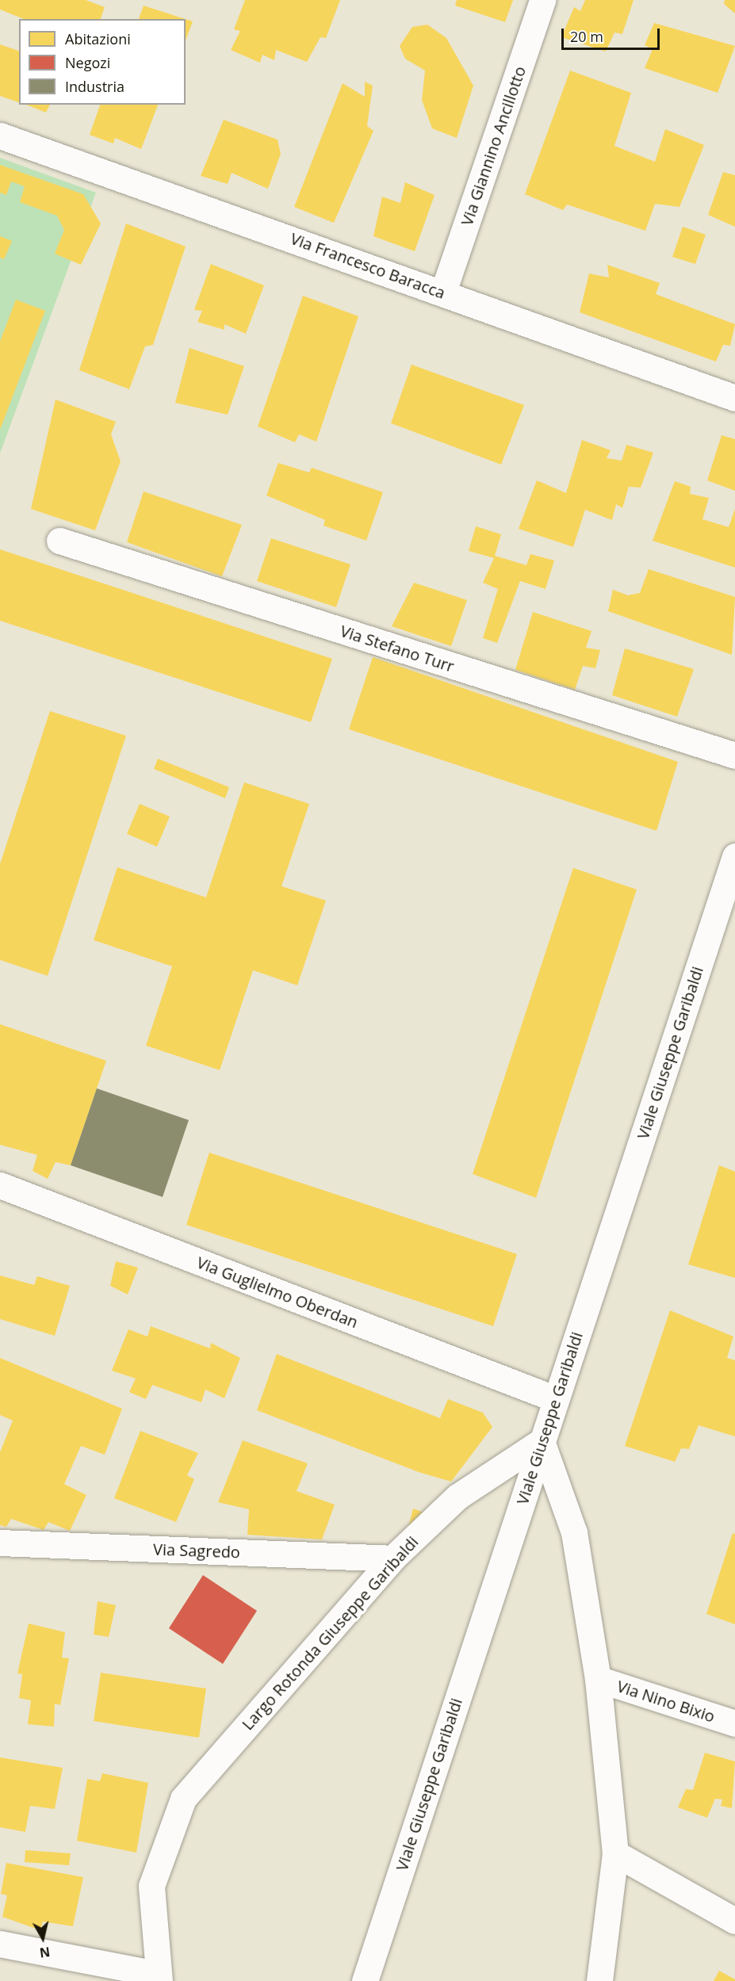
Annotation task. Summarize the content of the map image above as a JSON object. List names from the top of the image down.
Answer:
{
  "streets": {
    "street": [
      "Via Giannino Ancillotto",
      "Via Francesco Baracca",
      "Via Stefano Turr",
      "Viale Giuseppe Garibaldi",
      "Via Guglielmo Oberdan",
      "Via Sagredo",
      "Largo Rotonda Giuseppe Garibaldi",
      "Via Nino Bixio"
    ]
  },
  "crossings": [
    ["Via Giannino Ancillotto", "Via Francesco Baracca"],
    ["Viale Giuseppe Garibaldi", "Via Guglielmo Oberdan"],
    ["Viale Giuseppe Garibaldi", "Largo Rotonda Giuseppe Garibaldi"],
    ["Via Sagredo", "Largo Rotonda Giuseppe Garibaldi"]
  ],
  "legend": ["Abitazioni", "Negozi", "Industria"],
  "scale_bar": "20 m",
  "north": "bottom"
}
